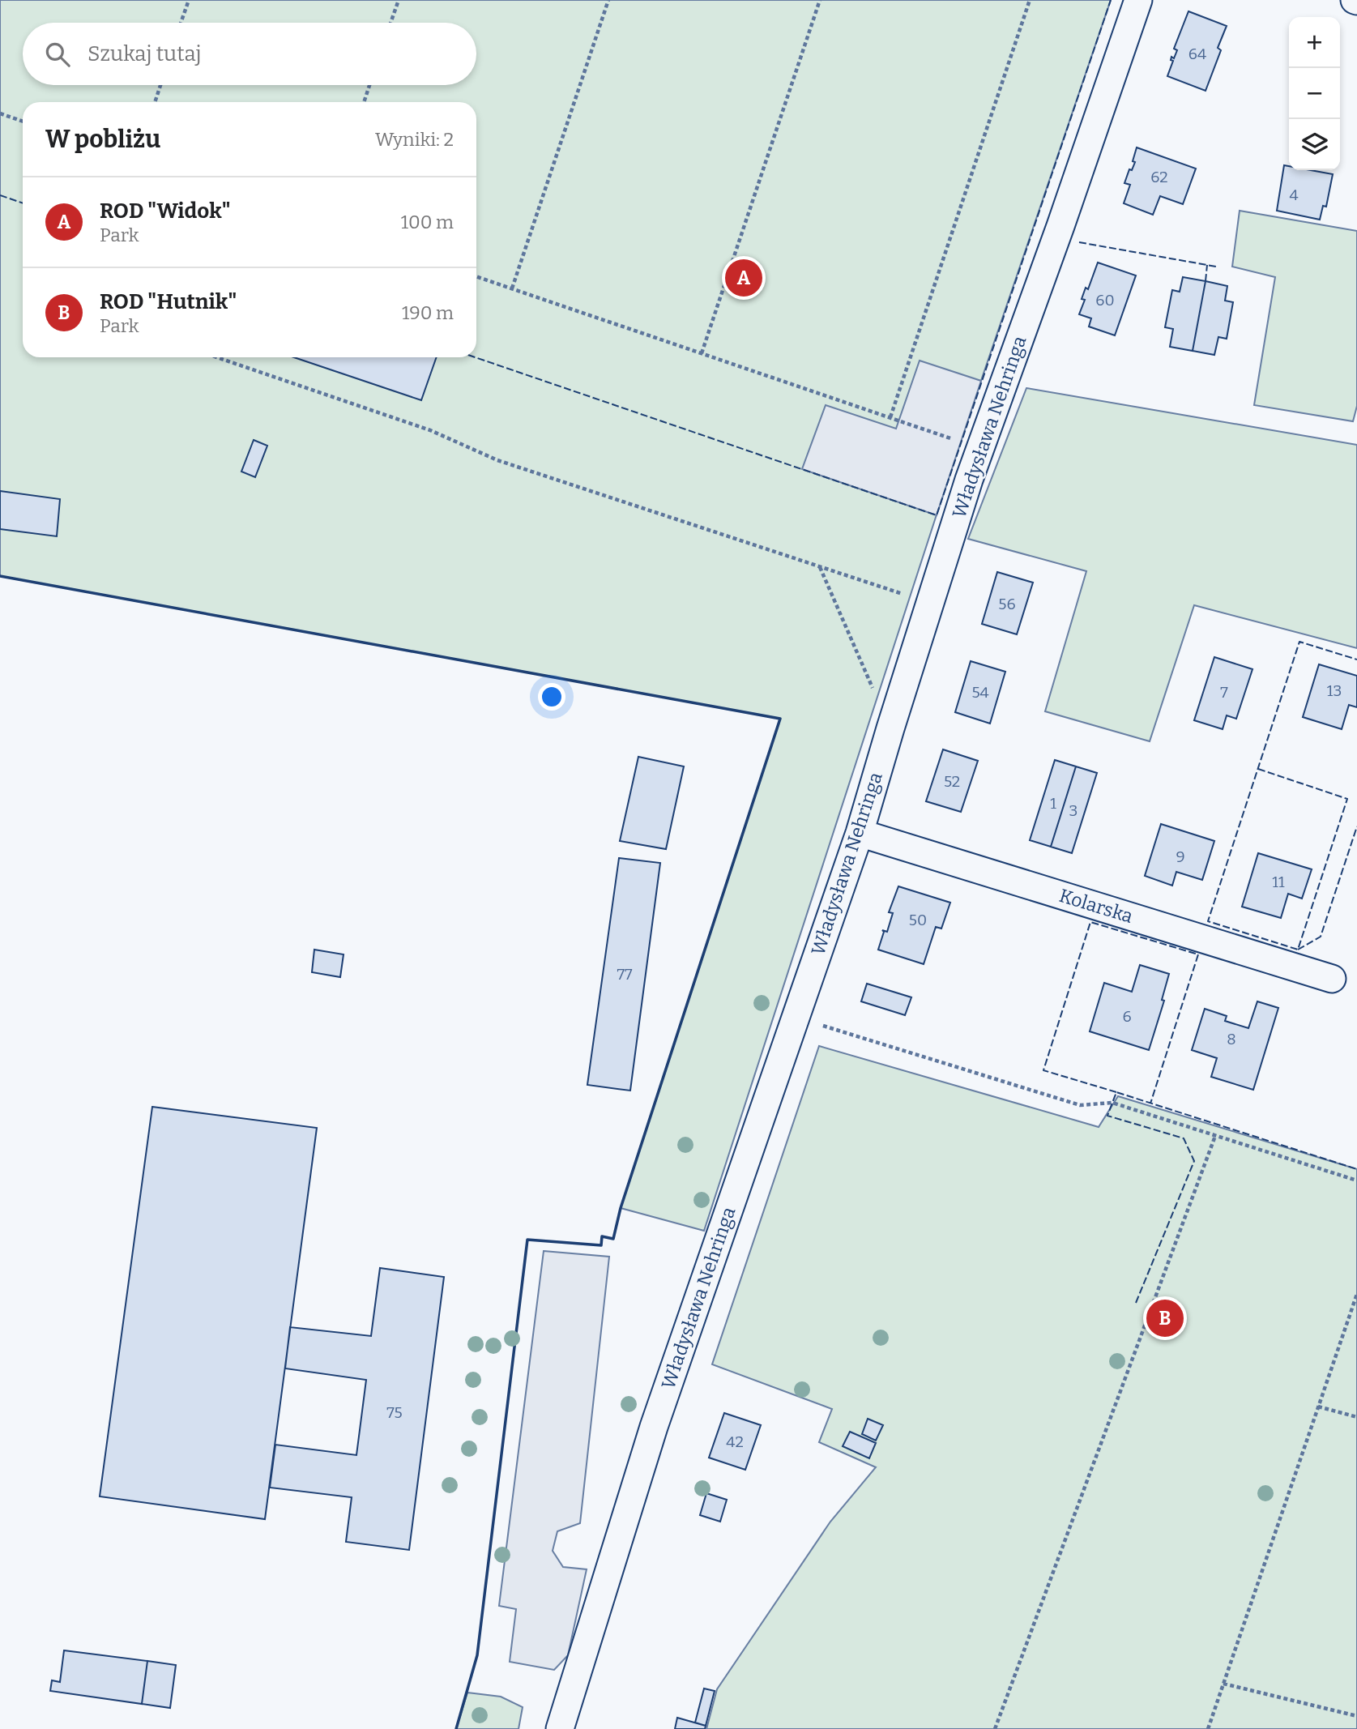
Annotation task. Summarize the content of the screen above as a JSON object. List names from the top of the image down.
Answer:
{
  "streets": {
    "street": ["Władysława Nehringa", "Kolarska"]
  },
  "crossings": [
    ["Władysława Nehringa", "Kolarska"]
  ],
  "house_numbers": [
    "64",
    "62",
    "4",
    "60",
    "56",
    "13",
    "54",
    "7",
    "52",
    "1",
    "3",
    "9",
    "11",
    "50",
    "77",
    "6",
    "8",
    "75",
    "42"
  ],
  "page": {
    "map_buttons": ["+", "−"],
    "search": "Szukaj tutaj",
    "heading": ["W pobliżu", "Wyniki: 2"],
    "list": [
      {
        "mark": "A",
        "name": "ROD \"Widok\"",
        "note": "Park",
        "value": "100 m"
      },
      {
        "mark": "B",
        "name": "ROD \"Hutnik\"",
        "note": "Park",
        "value": "190 m"
      }
    ],
    "pins": ["A", "B"]
  }
}
